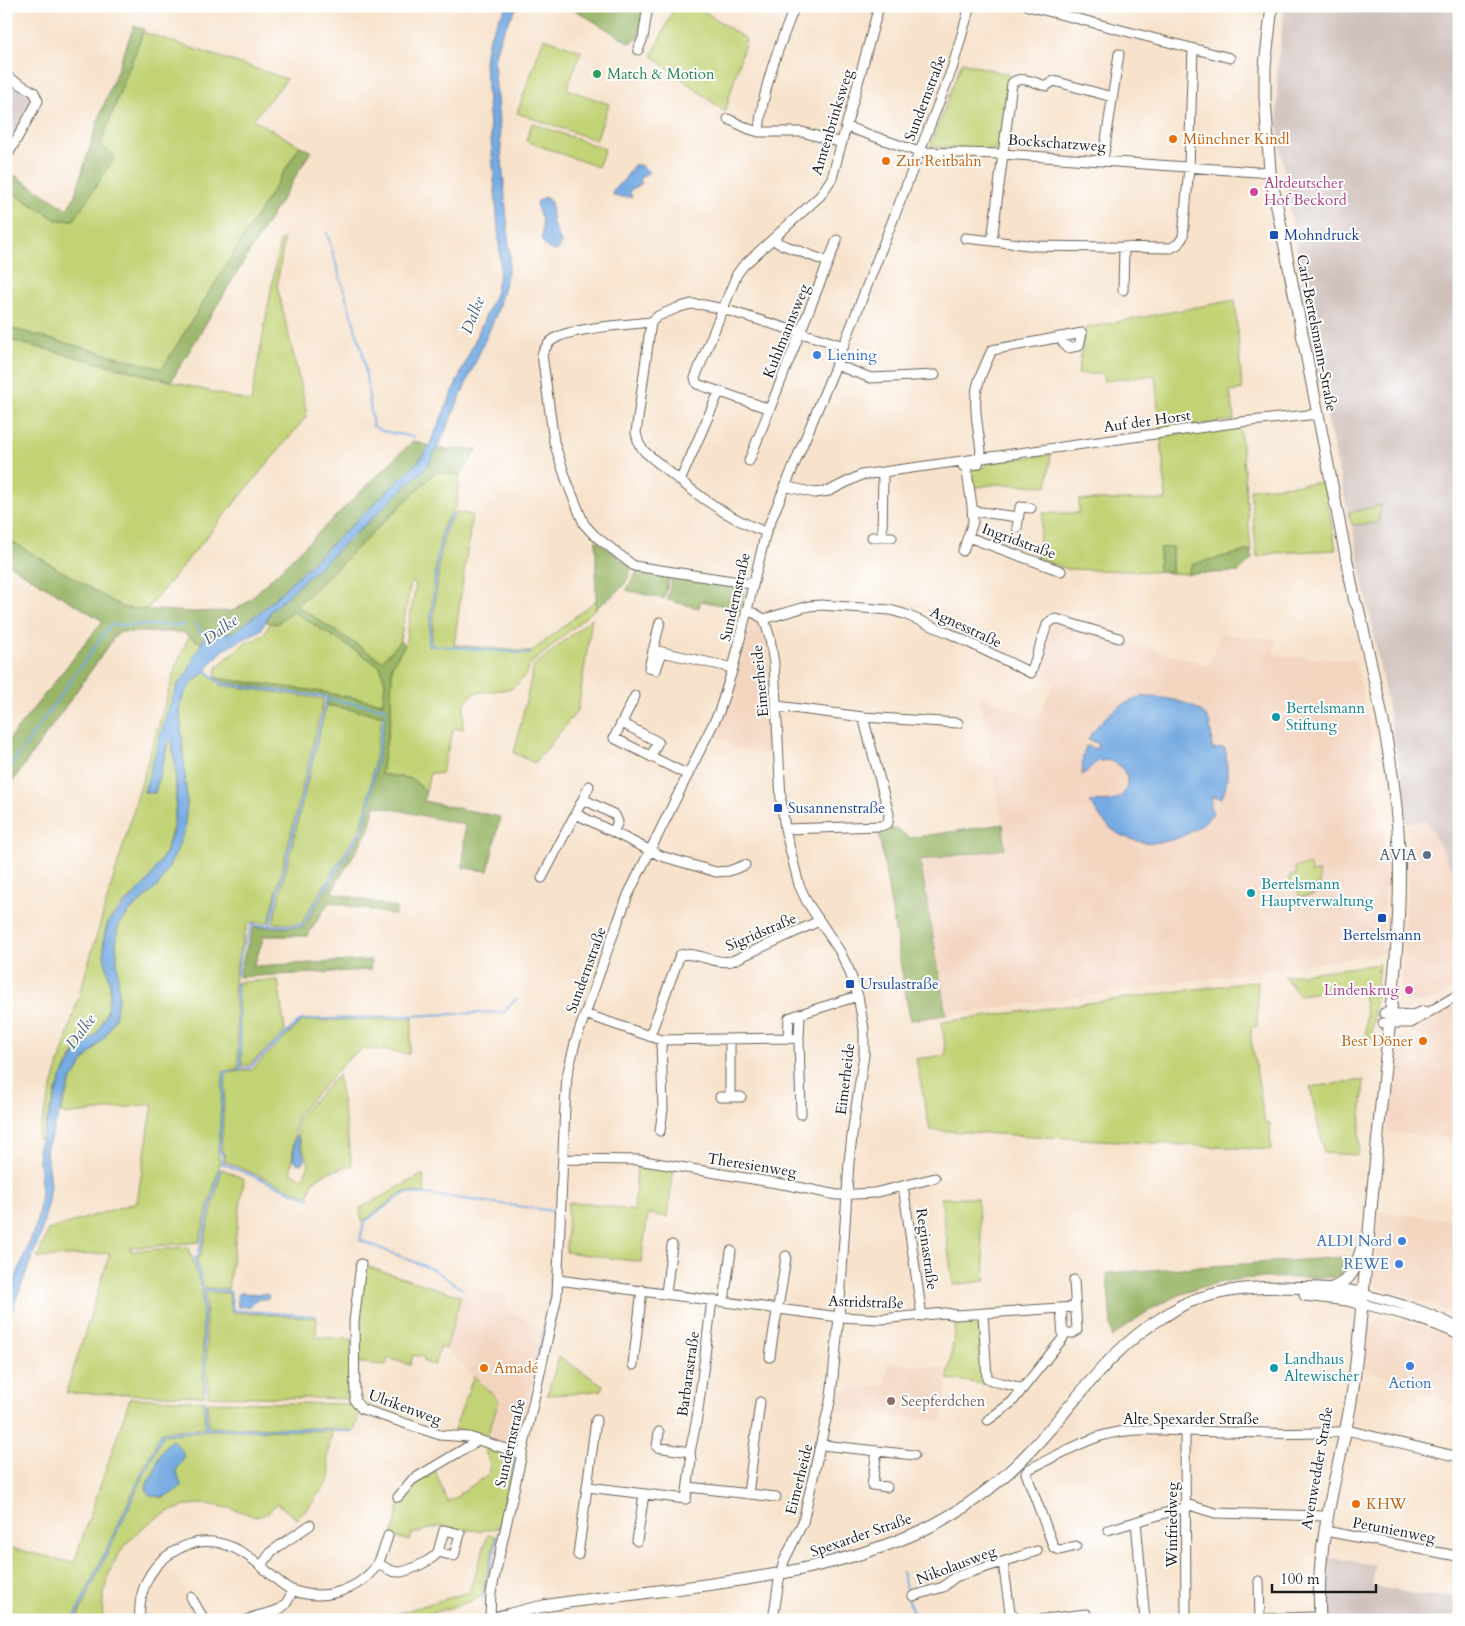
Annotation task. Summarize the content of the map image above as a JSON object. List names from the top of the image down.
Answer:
{
  "streets": {
    "main road": ["Carl-Bertelsmann-Straße", "Avenwedder Straße", "Spexarder Straße"],
    "street": [
      "Sundernstraße",
      "Amtenbrinksweg",
      "Bockschatzweg",
      "Kuhlmannsweg",
      "Auf der Horst",
      "Ingridstraße",
      "Agnesstraße",
      "Eimerheide",
      "Sigridstraße",
      "Theresienweg",
      "Reginastraße",
      "Astridstraße",
      "Barbarastraße",
      "Ulrikenweg",
      "Alte Spexarder Straße",
      "Winfriedweg",
      "Petunienweg",
      "Nikolausweg"
    ]
  },
  "crossings": [
    ["Sundernstraße", "Bockschatzweg"],
    ["Sundernstraße", "Auf der Horst"],
    ["Sundernstraße", "Theresienweg"],
    ["Sundernstraße", "Astridstraße"],
    ["Sundernstraße", "Ulrikenweg"],
    ["Sundernstraße", "Spexarder Straße"],
    ["Amtenbrinksweg", "Bockschatzweg"],
    ["Bockschatzweg", "Carl-Bertelsmann-Straße"],
    ["Carl-Bertelsmann-Straße", "Auf der Horst"],
    ["Carl-Bertelsmann-Straße", "Avenwedder Straße"],
    ["Auf der Horst", "Ingridstraße"],
    ["Agnesstraße", "Eimerheide"],
    ["Eimerheide", "Sigridstraße"],
    ["Eimerheide", "Theresienweg"],
    ["Eimerheide", "Astridstraße"],
    ["Eimerheide", "Spexarder Straße"],
    ["Theresienweg", "Reginastraße"],
    ["Reginastraße", "Astridstraße"],
    ["Astridstraße", "Barbarastraße"],
    ["Alte Spexarder Straße", "Avenwedder Straße"],
    ["Alte Spexarder Straße", "Winfriedweg"],
    ["Avenwedder Straße", "Petunienweg"],
    ["Avenwedder Straße", "Spexarder Straße"]
  ],
  "water": ["Dalke"],
  "places": {
    "other": [
      "Match & Motion",
      "Münchner Kindl",
      "Zur Reitbahn",
      "Altdeutscher Hof Beckord",
      "Liening",
      "Bertelsmann Stiftung",
      "AVIA",
      "Bertelsmann Hauptverwaltung",
      "Lindenkrug",
      "Best Döner",
      "ALDI Nord",
      "REWE",
      "Action",
      "Amadé",
      "Landhaus Altewischer",
      "Seepferdchen",
      "KHW"
    ],
    "transit": [
      "Mohndruck",
      "Susannenstraße",
      "Bertelsmann",
      "Ursulastraße"
    ]
  },
  "scale_bar": "100 m"
}
